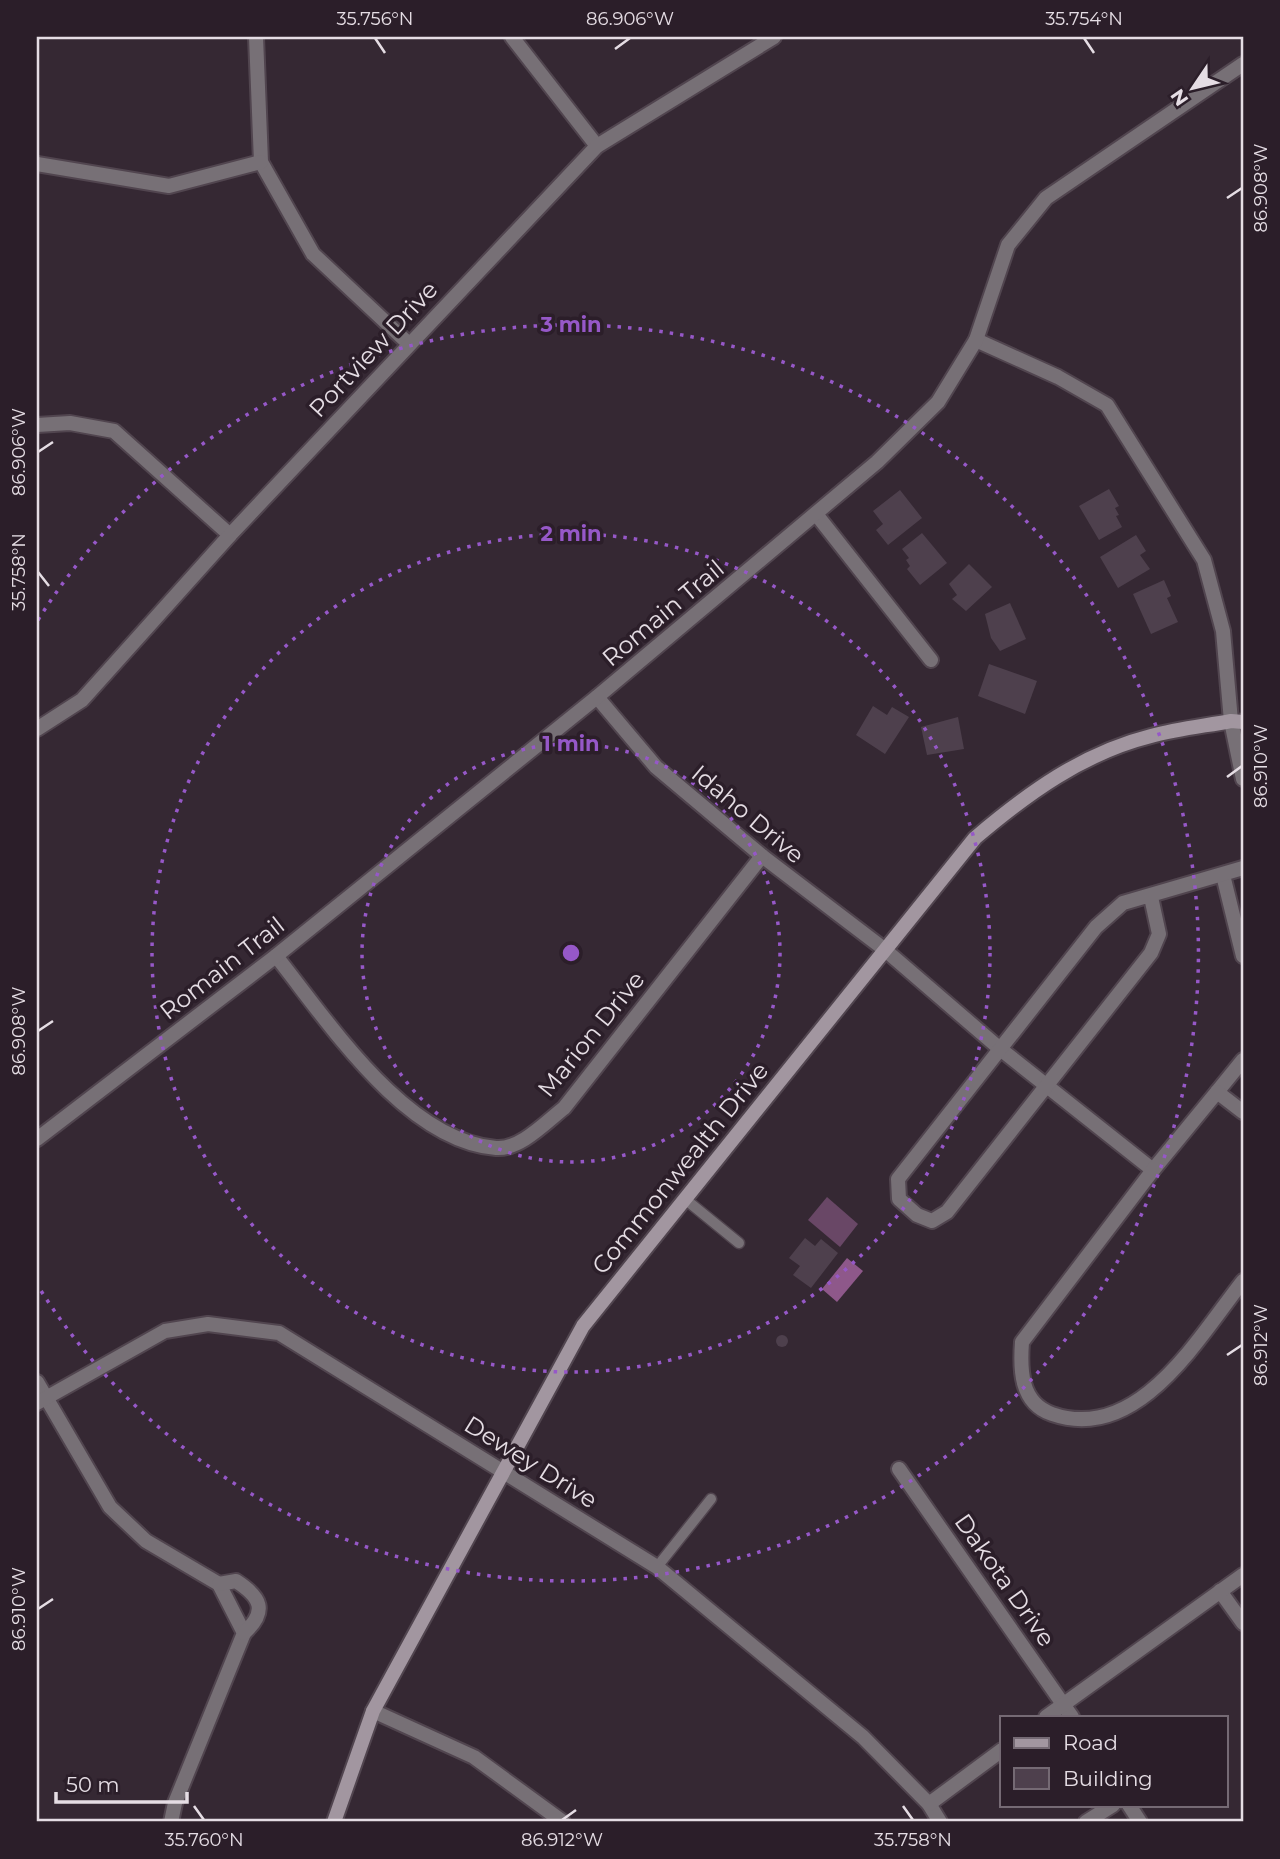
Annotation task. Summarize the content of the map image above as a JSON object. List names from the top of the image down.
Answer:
{
  "streets": {
    "street": [
      "Portview Drive",
      "Romain Trail",
      "Idaho Drive",
      "Marion Drive",
      "Commonwealth Drive",
      "Dewey Drive",
      "Dakota Drive"
    ]
  },
  "crossings": [
    ["Romain Trail", "Idaho Drive"],
    ["Romain Trail", "Marion Drive"],
    ["Idaho Drive", "Marion Drive"],
    ["Idaho Drive", "Commonwealth Drive"],
    ["Commonwealth Drive", "Dewey Drive"]
  ],
  "legend": ["Road", "Building"],
  "scale_bar": "50 m",
  "north": "bottom left",
  "coordinates": [
    "35.756°N",
    "86.906°W",
    "35.754°N",
    "86.908°W",
    "35.758°N",
    "86.910°W",
    "86.912°W",
    "35.760°N"
  ],
  "rings": ["3 min", "2 min", "1 min"]
}
